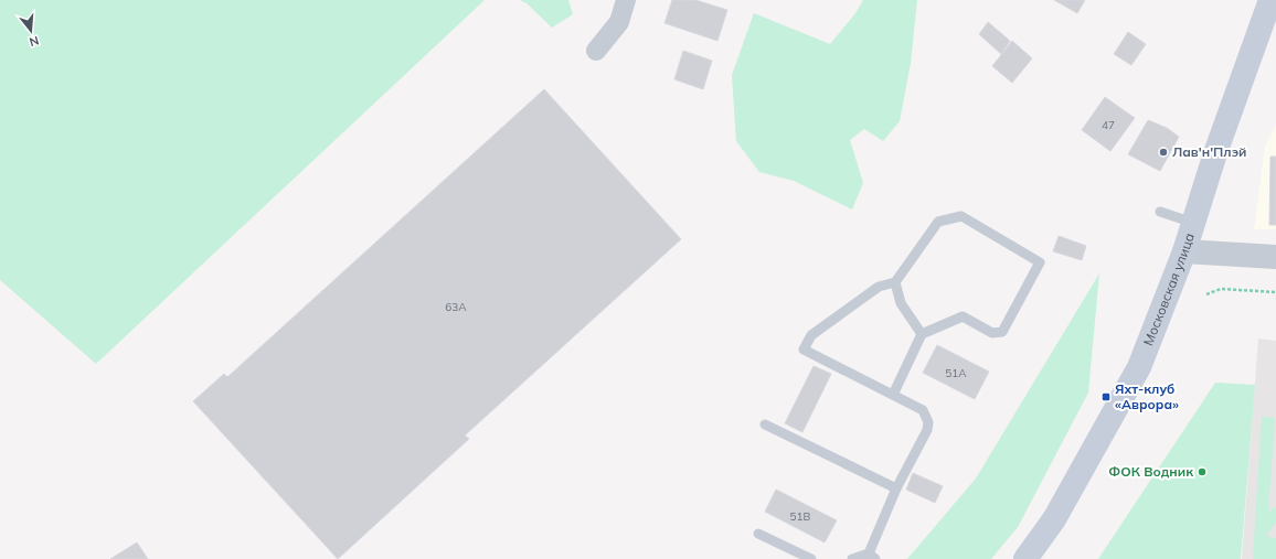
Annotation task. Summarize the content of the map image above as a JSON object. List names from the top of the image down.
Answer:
{
  "streets": {
    "main road": ["Московская улица"]
  },
  "places": {
    "other": ["Лав'н'Плэй", "ФОК Водник"],
    "transit": ["Яхт-клуб «Аврора»"]
  },
  "house_numbers": [
    "47",
    "63А",
    "51А",
    "51В"
  ],
  "north": "bottom"
}
